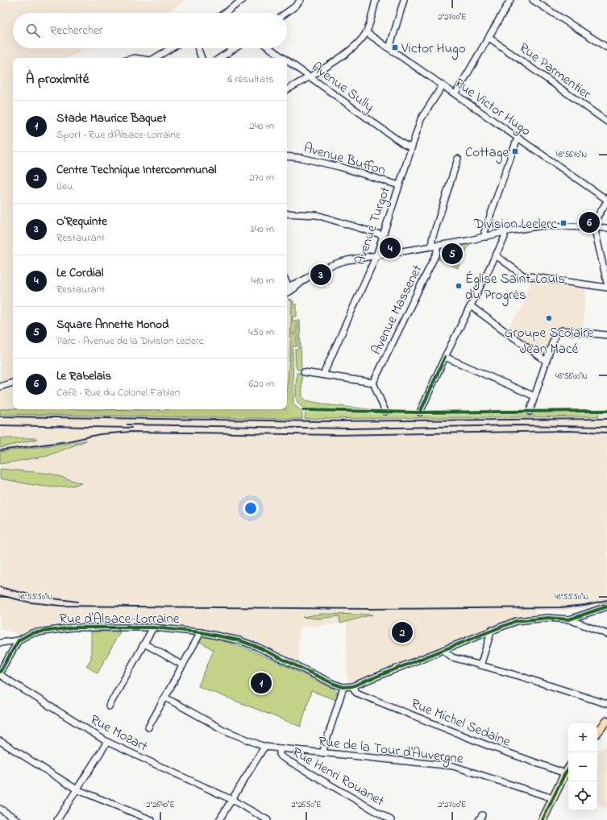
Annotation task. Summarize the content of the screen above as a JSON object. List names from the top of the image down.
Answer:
{
  "streets": {
    "street": [
      "Rue Parmentier",
      "Avenue Sully",
      "Rue Victor Hugo",
      "Avenue Buffon",
      "Avenue Turgot",
      "Avenue Massenet",
      "Rue d'Alsace-Lorraine",
      "Rue Michel Sedaine",
      "Rue Mozart",
      "Rue de la Tour d'Auvergne",
      "Rue Henri Rouanet"
    ]
  },
  "crossings": [
    ["Avenue Sully", "Avenue Turgot"],
    ["Rue Victor Hugo", "Avenue Turgot"],
    ["Avenue Buffon", "Avenue Turgot"],
    ["Rue de la Tour d'Auvergne", "Rue Henri Rouanet"]
  ],
  "places": {
    "transit": ["Victor Hugo", "Cottage", "Division Leclerc"],
    "other": ["Église Saint-Louis du Progrès", "Groupe Scolaire Jean Macé"]
  },
  "page": {
    "search": "Rechercher",
    "heading": ["À proximité", "6 résultats"],
    "list": [
      {
        "mark": "1",
        "name": "Stade Maurice Baquet",
        "note": "Sport · Rue d'Alsace-Lorraine",
        "value": "240 m"
      },
      {
        "mark": "2",
        "name": "Centre Technique Intercommunal",
        "note": "Lieu",
        "value": "270 m"
      },
      {
        "mark": "3",
        "name": "O'Requinte",
        "note": "Restaurant",
        "value": "340 m"
      },
      {
        "mark": "4",
        "name": "Le Cordial",
        "note": "Restaurant",
        "value": "410 m"
      },
      {
        "mark": "5",
        "name": "Square Annette Monod",
        "note": "Parc · Avenue de la Division Leclerc",
        "value": "450 m"
      },
      {
        "mark": "6",
        "name": "Le Rabelais",
        "note": "Café · Rue du Colonel Fabien",
        "value": "620 m"
      }
    ],
    "pins": [
      "6",
      "4",
      "5",
      "3",
      "2",
      "1"
    ],
    "map_buttons": ["+", "−"]
  },
  "coordinates": [
    "2°27'00\"E",
    "48°56'10\"N",
    "48°56'00\"N",
    "48°55'50\"N",
    "2°26'40\"E",
    "2°26'50\"E"
  ]
}
